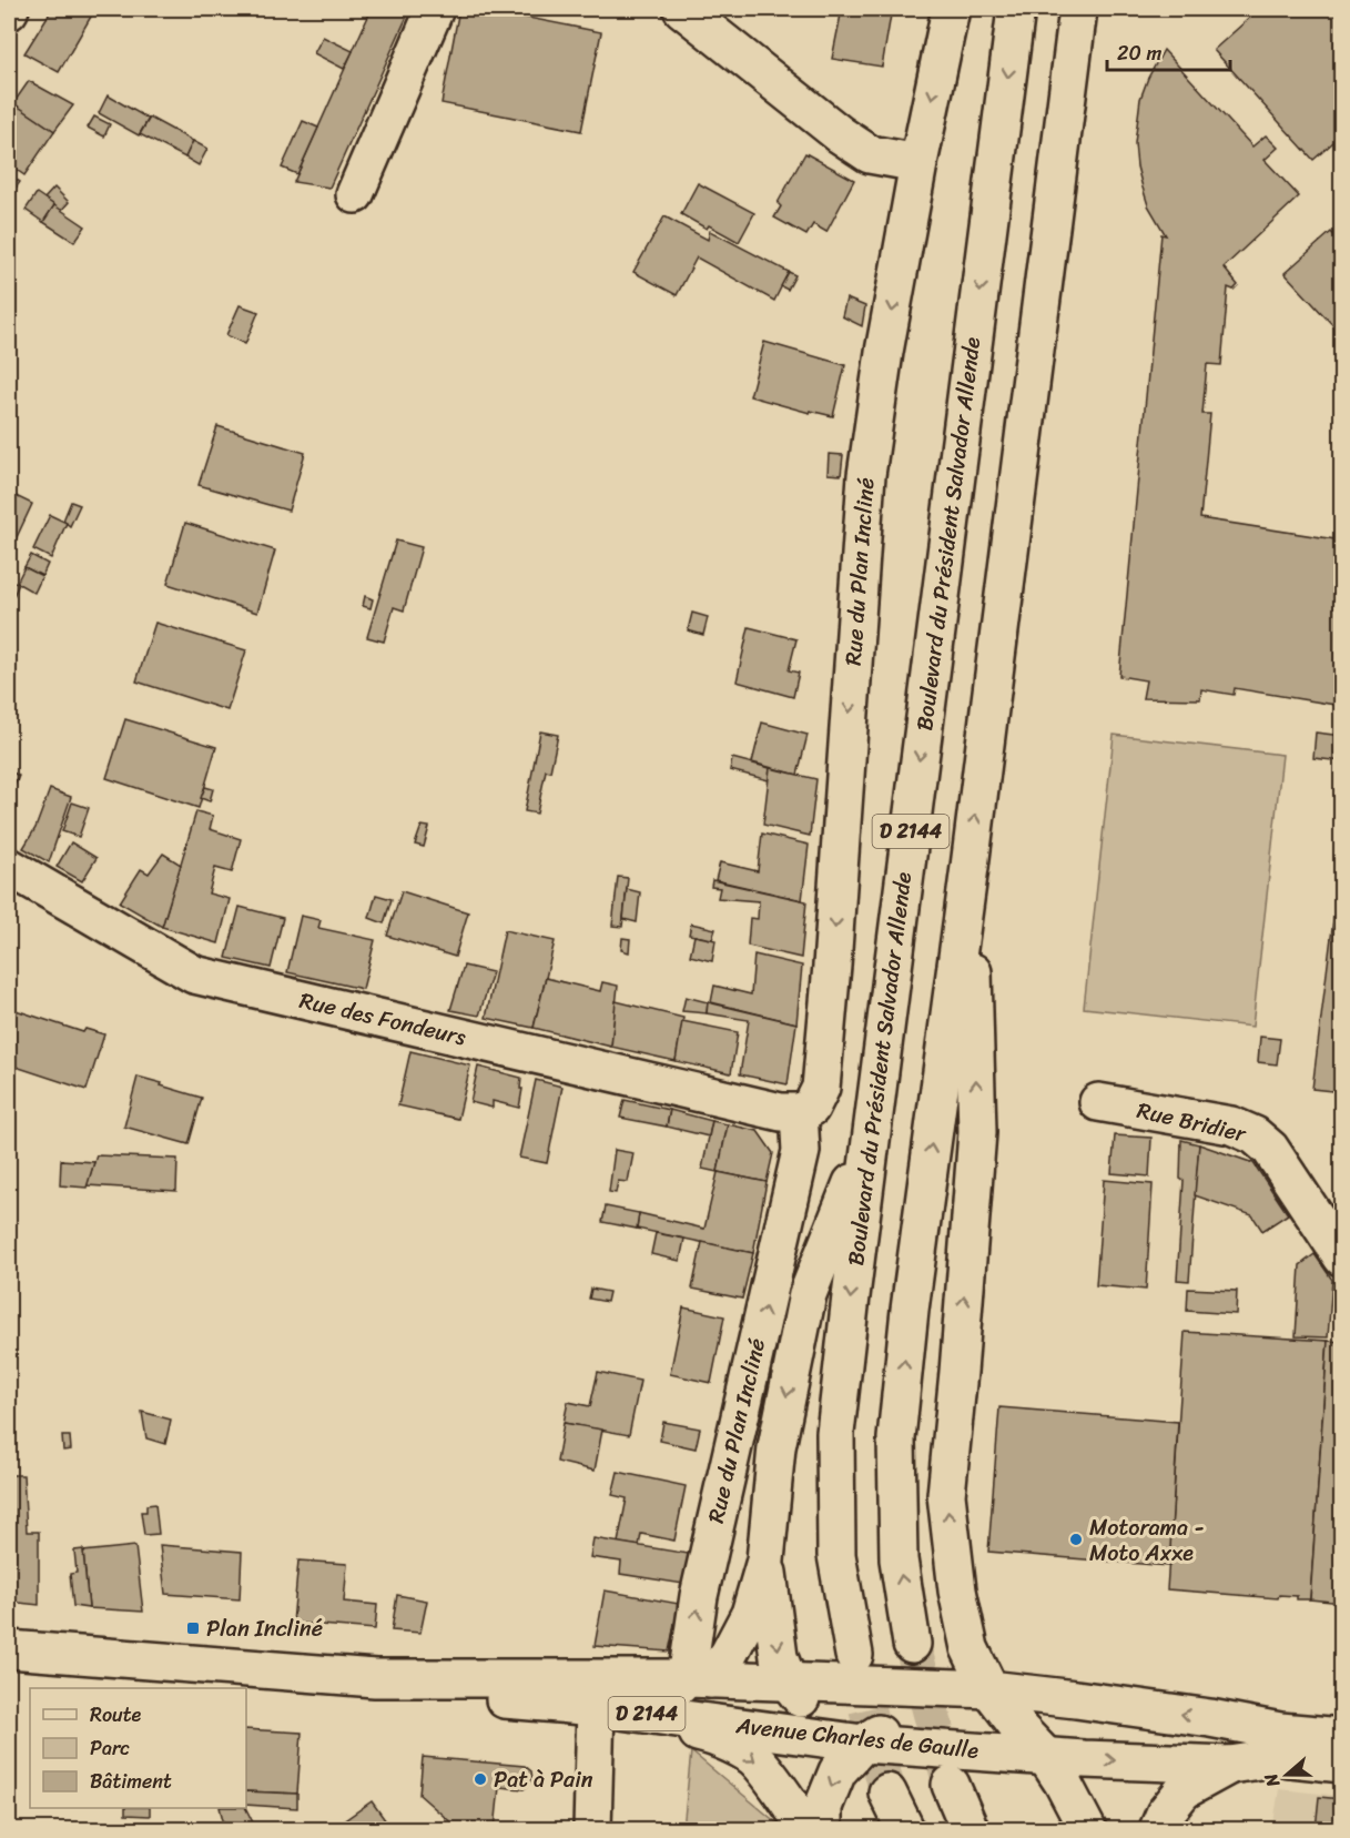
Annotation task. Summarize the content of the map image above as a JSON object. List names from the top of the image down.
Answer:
{
  "streets": {
    "main road": [
      "Boulevard du Président Salvador Allende",
      "Rue du Plan Incliné",
      "D 2144",
      "Rue des Fondeurs",
      "Rue Bridier",
      "Avenue Charles de Gaulle"
    ]
  },
  "crossings": [
    ["Rue du Plan Incliné", "Rue des Fondeurs"],
    ["Rue du Plan Incliné", "Avenue Charles de Gaulle"]
  ],
  "places": {
    "other": ["Motorama - Moto Axxe", "Pat à Pain"],
    "transit": ["Plan Incliné"]
  },
  "legend": ["Route", "Parc", "Bâtiment"],
  "scale_bar": "20 m",
  "north": "left"
}
